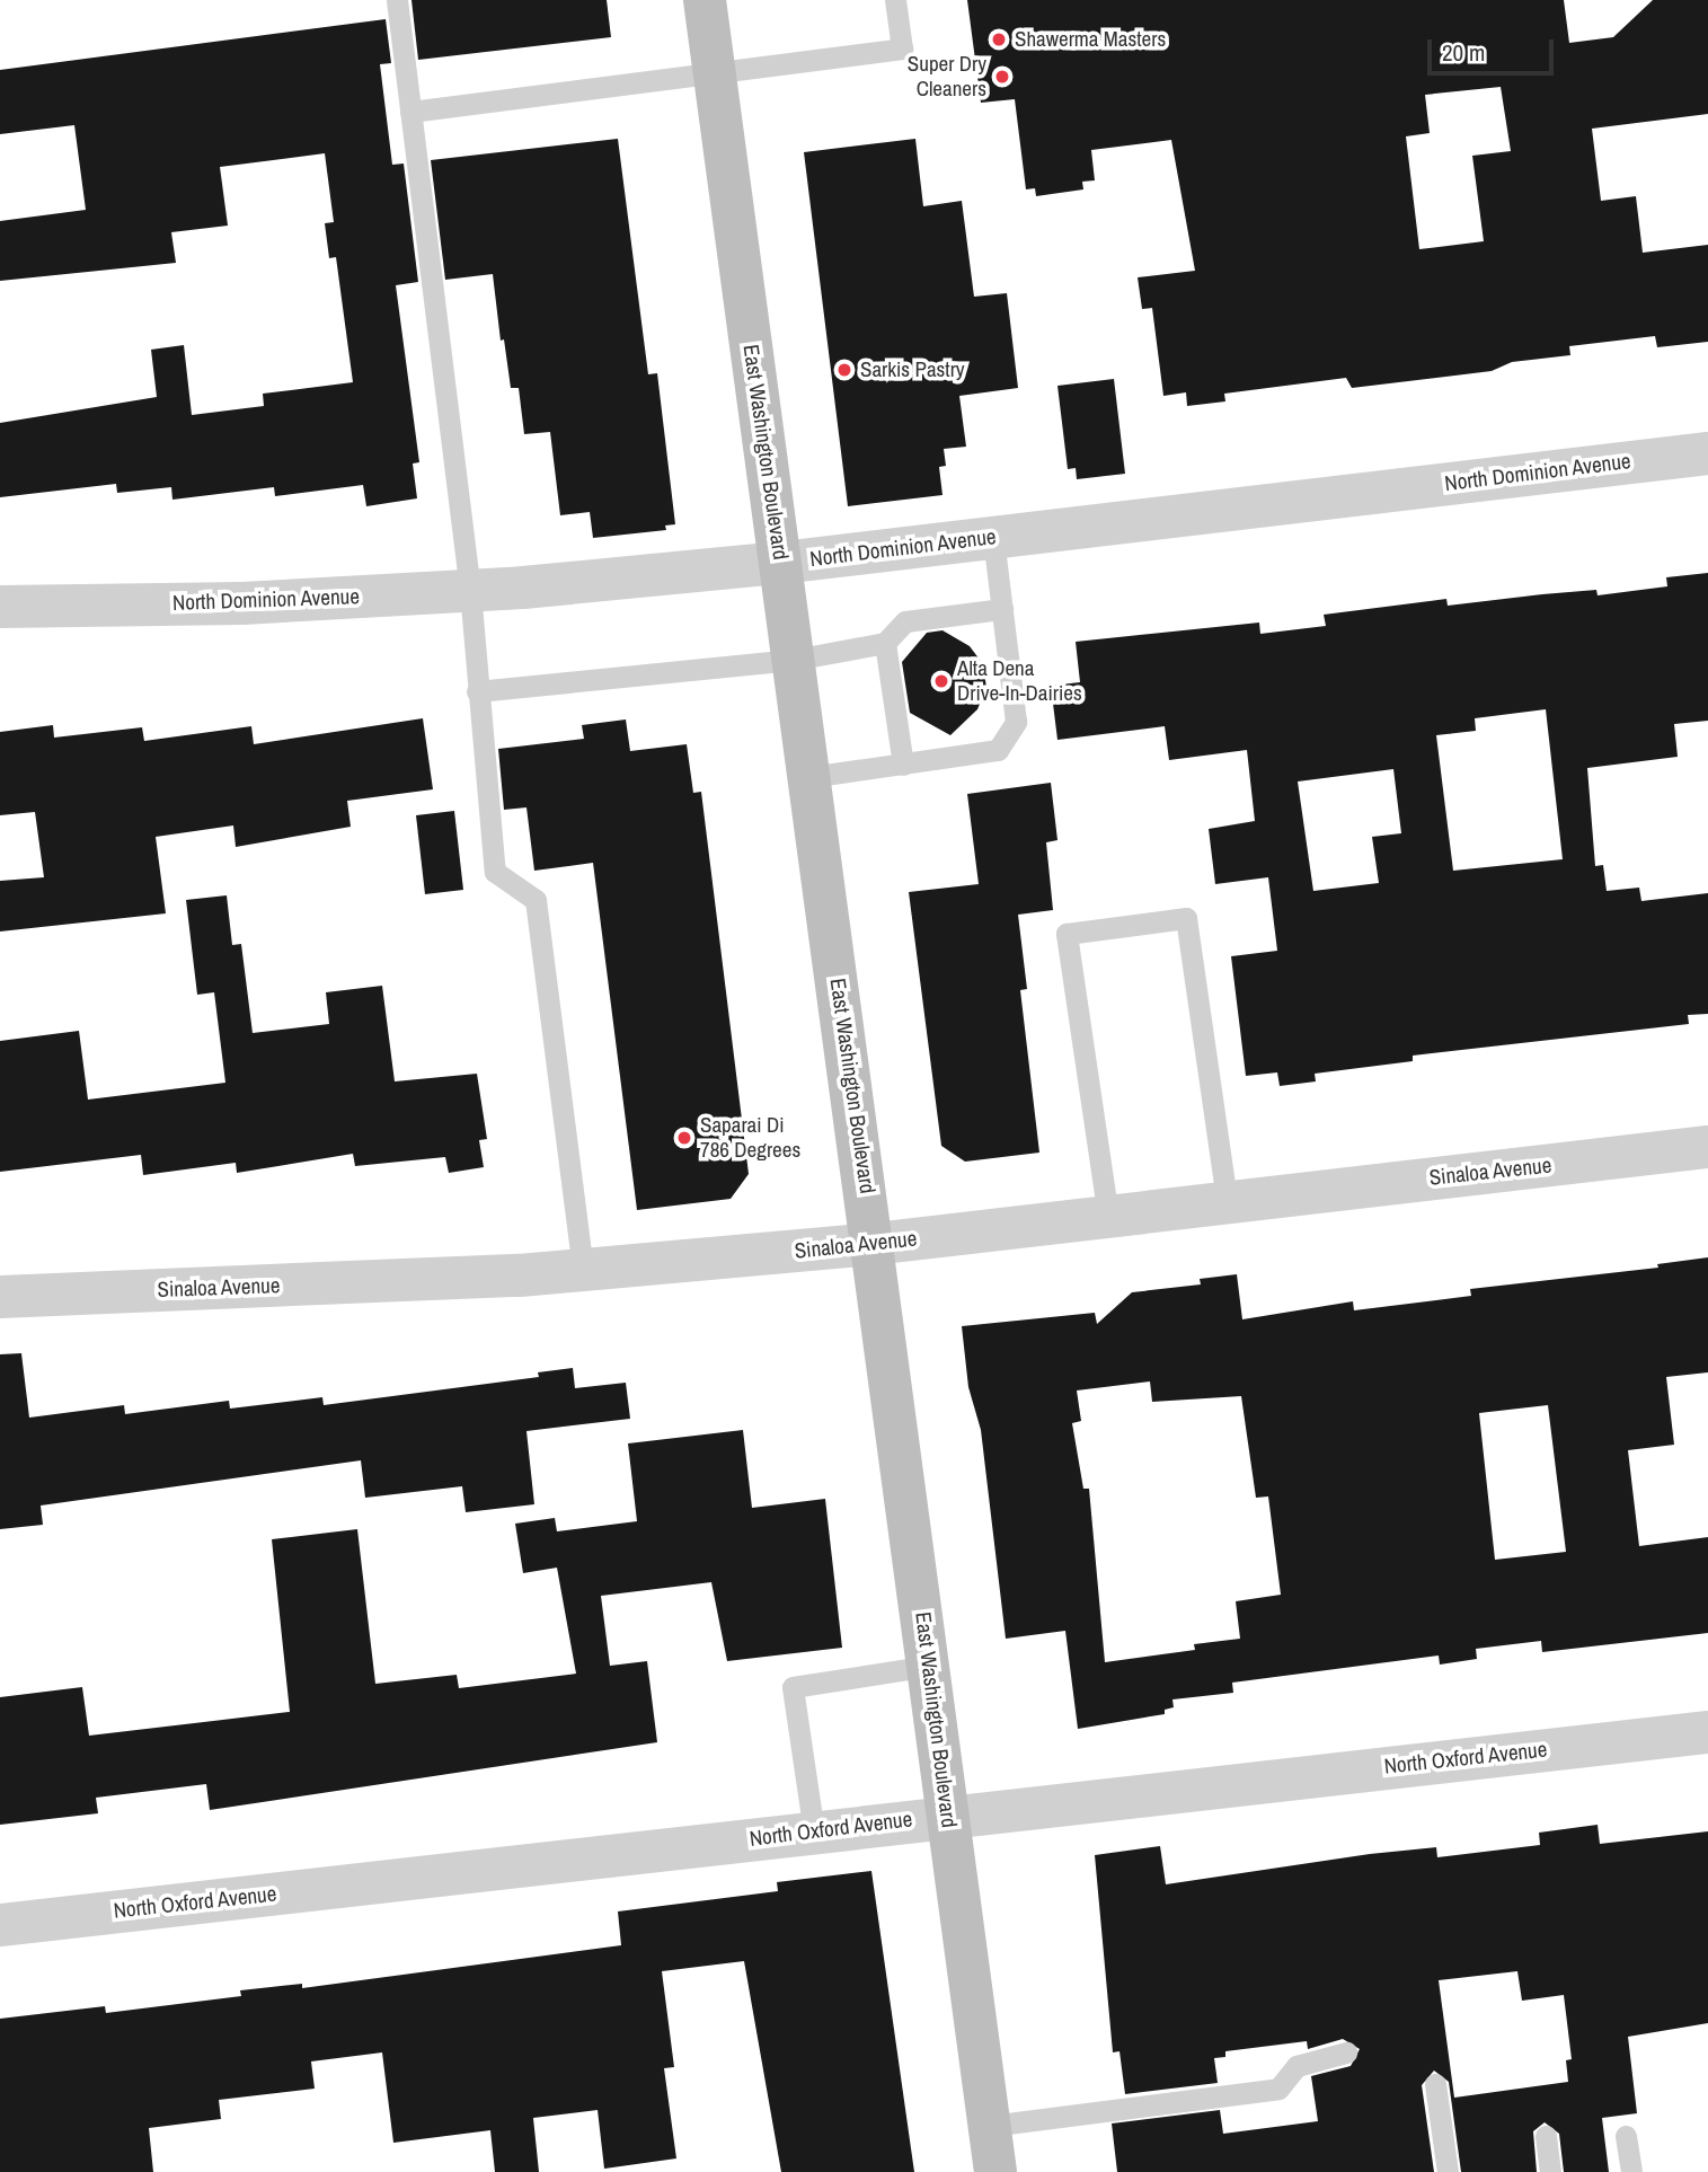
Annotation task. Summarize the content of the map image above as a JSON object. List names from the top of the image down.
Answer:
{
  "streets": {
    "main road": ["East Washington Boulevard"],
    "street": ["North Dominion Avenue", "Sinaloa Avenue", "North Oxford Avenue"]
  },
  "crossings": [
    ["East Washington Boulevard", "North Dominion Avenue"],
    ["East Washington Boulevard", "Sinaloa Avenue"],
    ["East Washington Boulevard", "North Oxford Avenue"]
  ],
  "places": [
    "Shawerma Masters",
    "Super Dry Cleaners",
    "Sarkis Pastry",
    "Alta Dena Drive-In-Dairies",
    "Saparai Di 786 Degrees"
  ],
  "scale_bar": "20 m"
}
